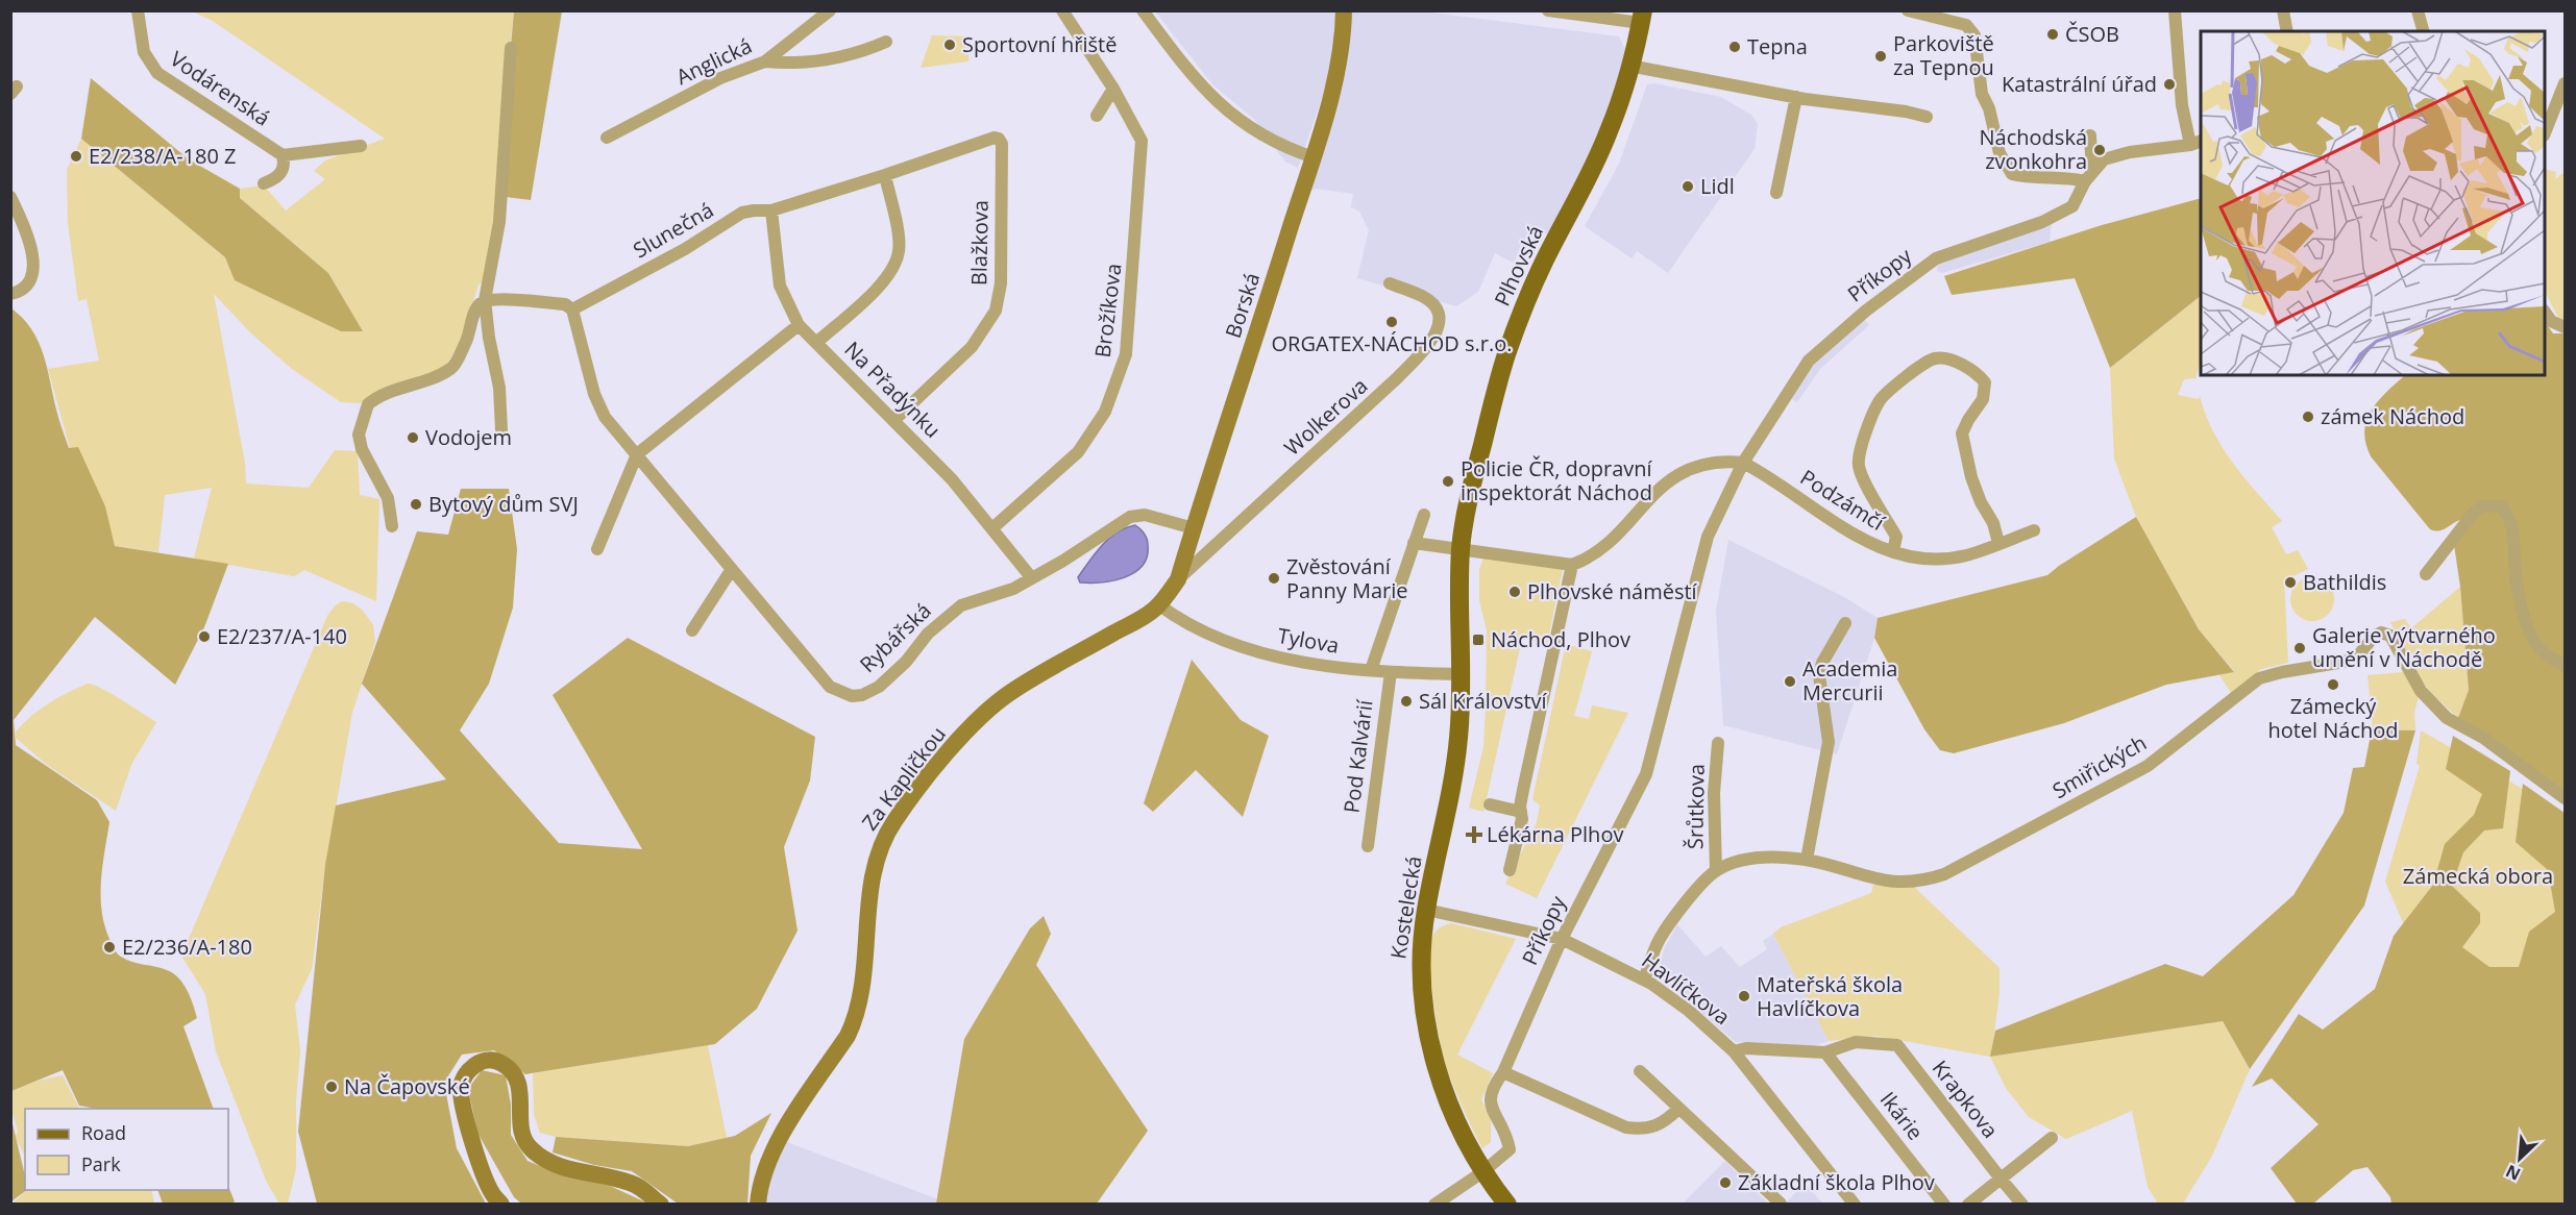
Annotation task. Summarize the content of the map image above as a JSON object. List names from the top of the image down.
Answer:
{
  "streets": {
    "main road": ["Plhovská", "Kostelecká"],
    "street": [
      "Anglická",
      "Vodárenská",
      "Slunečná",
      "Blažkova",
      "Příkopy",
      "Borská",
      "Brožíkova",
      "Na Přadýnku",
      "Wolkerova",
      "Podzámčí",
      "Rybářská",
      "Tylova",
      "Pod Kalvárií",
      "Smiřických",
      "Za Kapličkou",
      "Šrůtkova",
      "Havlíčkova",
      "Krapkova",
      "Ikárie"
    ]
  },
  "crossings": [
    ["Slunečná", "Blažkova"],
    ["Slunečná", "Na Přadýnku"],
    ["Slunečná", "Rybářská"],
    ["Blažkova", "Na Přadýnku"],
    ["Příkopy", "Podzámčí"],
    ["Příkopy", "Kostelecká"],
    ["Příkopy", "Havlíčkova"],
    ["Borská", "Wolkerova"],
    ["Borská", "Rybářská"],
    ["Borská", "Tylova"],
    ["Borská", "Za Kapličkou"],
    ["Brožíkova", "Na Přadýnku"],
    ["Na Přadýnku", "Rybářská"],
    ["Tylova", "Pod Kalvárií"],
    ["Tylova", "Za Kapličkou"],
    ["Tylova", "Kostelecká"],
    ["Smiřických", "Šrůtkova"],
    ["Smiřických", "Havlíčkova"],
    ["Kostelecká", "Havlíčkova"],
    ["Krapkova", "Ikárie"]
  ],
  "parks": ["Zámecká obora"],
  "places": {
    "other": [
      "ČSOB",
      "Sportovní hřiště",
      "Tepna",
      "Parkoviště za Tepnou",
      "Katastrální úřad",
      "Náchodská zvonkohra",
      "E2/238/A-180 Z",
      "Lidl",
      "ORGATEX-NÁCHOD s.r.o.",
      "zámek Náchod",
      "Vodojem",
      "Policie ČR, dopravní inspektorát Náchod",
      "Bytový dům SVJ",
      "Zvěstování Panny Marie",
      "Bathildis",
      "Plhovské náměstí",
      "E2/237/A-140",
      "Galerie výtvarného umění v Náchodě",
      "Academia Mercurii",
      "Zámecký hotel Náchod",
      "Sál Království",
      "E2/236/A-180",
      "Mateřská škola Havlíčkova",
      "Na Čapovské",
      "Základní škola Plhov"
    ],
    "transit": ["Náchod, Plhov"],
    "health": ["Lékárna Plhov"]
  },
  "legend": ["Road", "Park"],
  "north": "bottom left"
}
